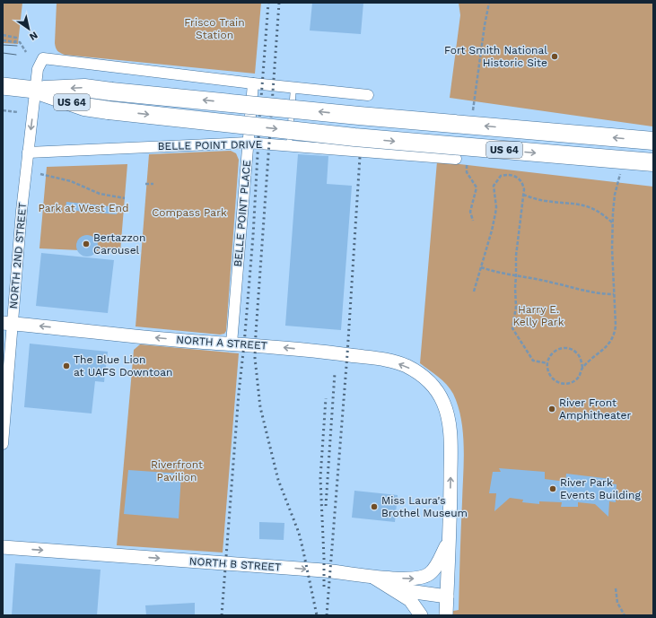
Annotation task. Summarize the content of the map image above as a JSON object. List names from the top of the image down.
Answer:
{
  "streets": {
    "highway": ["US 64"],
    "street": [
      "BELLE POINT DRIVE",
      "BELLE POINT PLACE",
      "NORTH 2ND STREET",
      "NORTH A STREET",
      "NORTH B STREET"
    ]
  },
  "crossings": [
    ["US 64", "NORTH 2ND STREET"],
    ["BELLE POINT DRIVE", "BELLE POINT PLACE"],
    ["BELLE POINT DRIVE", "NORTH 2ND STREET"],
    ["BELLE POINT PLACE", "NORTH 2ND STREET"],
    ["BELLE POINT PLACE", "NORTH A STREET"],
    ["NORTH 2ND STREET", "NORTH A STREET"],
    ["NORTH A STREET", "NORTH B STREET"]
  ],
  "one_way": ["NORTH A STREET", "NORTH B STREET"],
  "parks": [
    "Frisco Train Station",
    "Park at West End",
    "Compass Park",
    "Harry E. Kelly Park",
    "Riverfront Pavilion"
  ],
  "places": [
    "Fort Smith National Historic Site",
    "Bertazzon Carousel",
    "The Blue Lion at UAFS Downtoan",
    "River Front Amphitheater",
    "River Park Events Building",
    "Miss Laura's Brothel Museum"
  ],
  "north": "bottom right"
}
